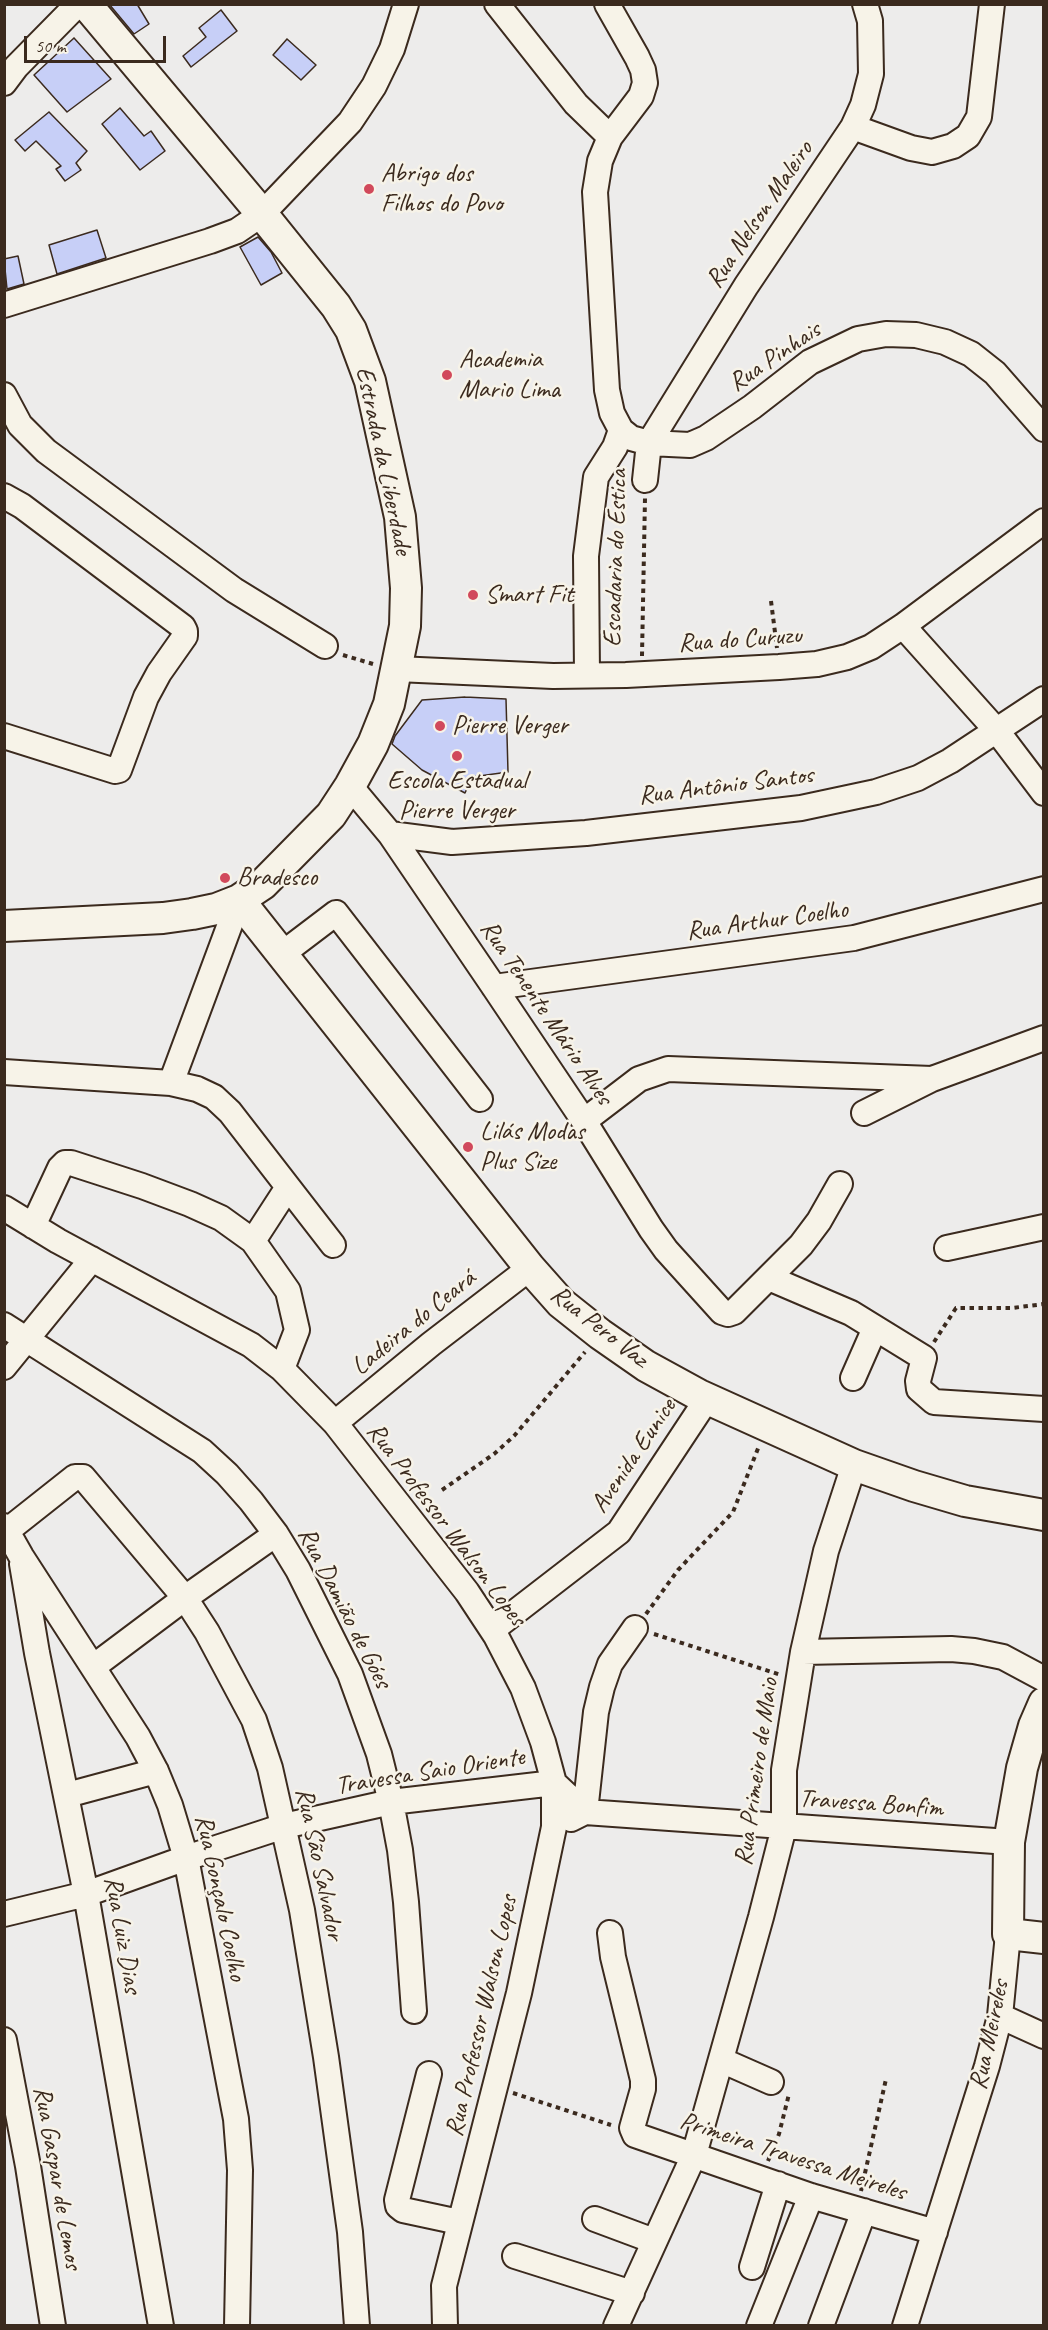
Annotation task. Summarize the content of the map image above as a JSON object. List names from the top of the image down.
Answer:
{
  "streets": {
    "main road": ["Estrada da Liberdade", "Rua Pero Vaz", "Rua Meireles"],
    "street": [
      "Rua Nelson Maleiro",
      "Rua Pinhais",
      "Escadaria do Estica",
      "Rua do Curuzu",
      "Rua Antônio Santos",
      "Rua Arthur Coelho",
      "Rua Tenente Mário Alves",
      "Ladeira do Ceará",
      "Avenida Eunice",
      "Rua Professor Walson Lopes",
      "Rua Damião de Góes",
      "Travessa Saio Oriente",
      "Rua Primeiro de Maio",
      "Travessa Bonfim",
      "Rua São Salvador",
      "Rua Gonçalo Coelho",
      "Rua Luiz Dias",
      "Primeira Travessa Meireles",
      "Rua Gaspar de Lemos"
    ]
  },
  "crossings": [
    ["Rua Nelson Maleiro", "Rua Pinhais"],
    ["Rua Nelson Maleiro", "Escadaria do Estica"],
    ["Rua Pinhais", "Escadaria do Estica"],
    ["Estrada da Liberdade", "Rua do Curuzu"],
    ["Estrada da Liberdade", "Rua Tenente Mário Alves"],
    ["Estrada da Liberdade", "Rua Pero Vaz"],
    ["Escadaria do Estica", "Rua do Curuzu"],
    ["Rua Antônio Santos", "Rua Tenente Mário Alves"],
    ["Rua Arthur Coelho", "Rua Tenente Mário Alves"],
    ["Ladeira do Ceará", "Rua Pero Vaz"],
    ["Ladeira do Ceará", "Rua Professor Walson Lopes"],
    ["Rua Pero Vaz", "Avenida Eunice"],
    ["Rua Pero Vaz", "Rua Primeiro de Maio"],
    ["Avenida Eunice", "Rua Professor Walson Lopes"],
    ["Rua Professor Walson Lopes", "Travessa Saio Oriente"],
    ["Rua Damião de Góes", "Travessa Saio Oriente"],
    ["Travessa Saio Oriente", "Rua São Salvador"],
    ["Travessa Saio Oriente", "Rua Gonçalo Coelho"],
    ["Travessa Saio Oriente", "Rua Luiz Dias"],
    ["Rua Primeiro de Maio", "Travessa Bonfim"],
    ["Rua Primeiro de Maio", "Primeira Travessa Meireles"],
    ["Travessa Bonfim", "Rua Meireles"],
    ["Rua São Salvador", "Rua Gonçalo Coelho"],
    ["Rua Gonçalo Coelho", "Rua Luiz Dias"],
    ["Rua Meireles", "Primeira Travessa Meireles"]
  ],
  "places": [
    "Abrigo dos Filhos do Povo",
    "Academia Mario Lima",
    "Smart Fit",
    "Pierre Verger",
    "Escola Estadual Pierre Verger",
    "Bradesco",
    "Lilás Modas Plus Size"
  ],
  "scale_bar": "50 m"
}
